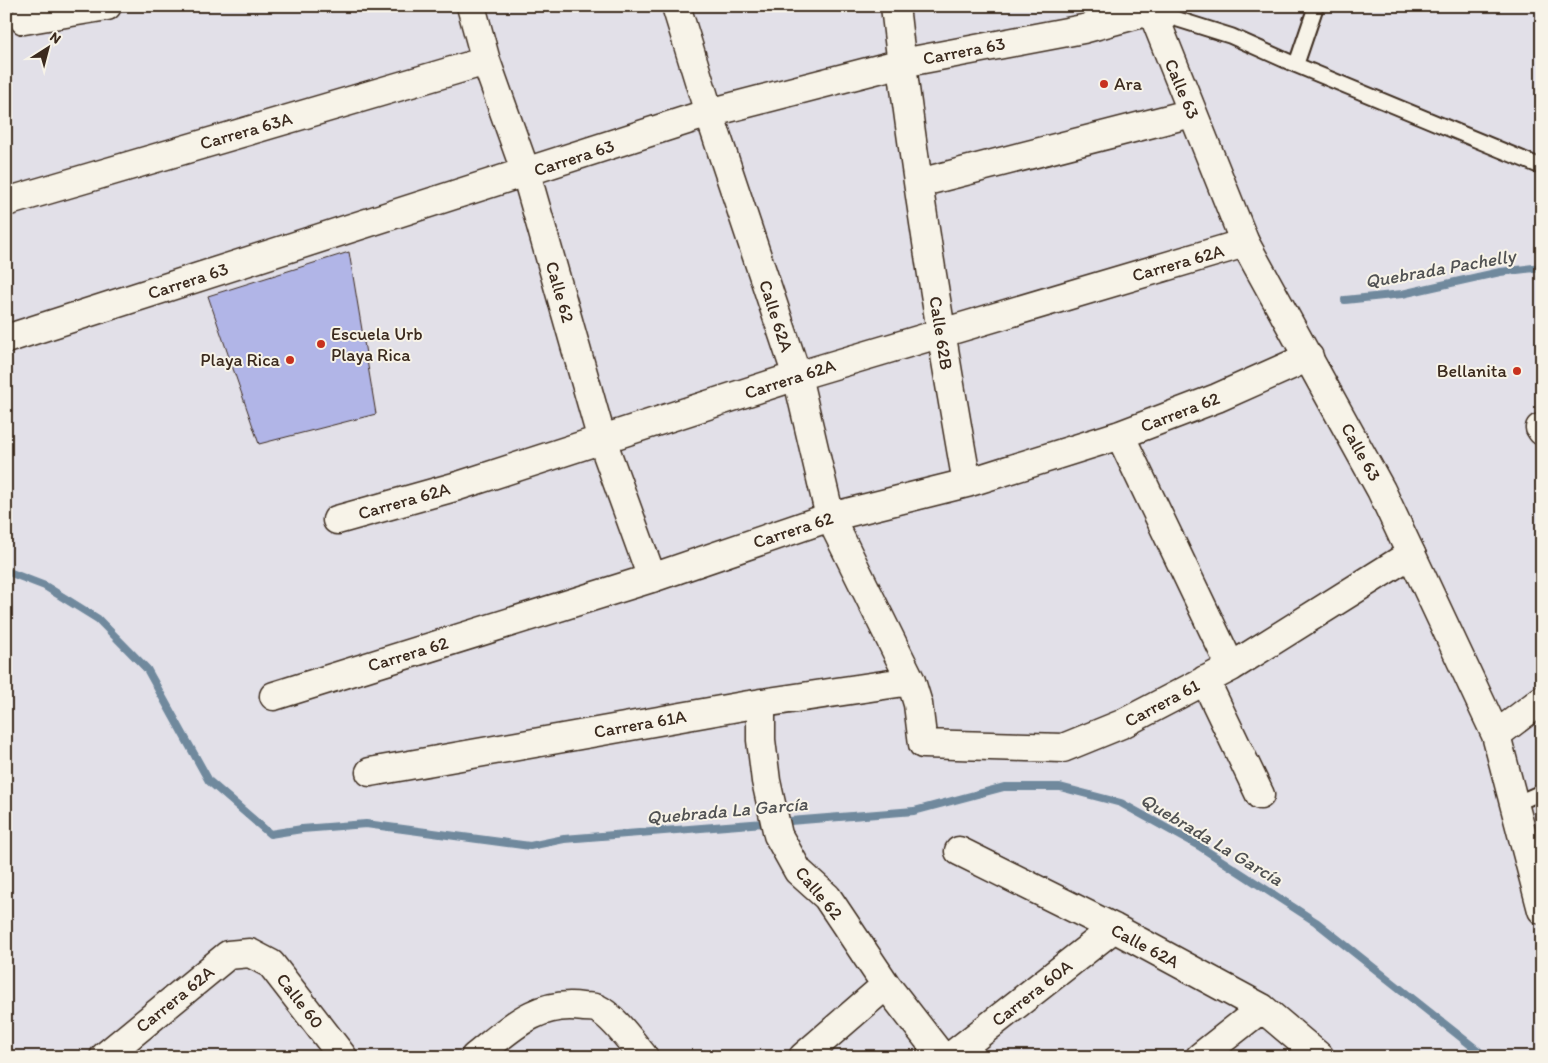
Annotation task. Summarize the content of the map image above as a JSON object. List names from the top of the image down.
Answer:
{
  "streets": {
    "street": [
      "Carrera 63",
      "Calle 63",
      "Carrera 63A",
      "Carrera 62A",
      "Calle 62",
      "Calle 62A",
      "Calle 62B",
      "Carrera 62",
      "Carrera 61",
      "Carrera 61A",
      "Carrera 60A",
      "Calle 60"
    ]
  },
  "crossings": [
    ["Carrera 63", "Calle 63"],
    ["Carrera 63", "Calle 62"],
    ["Carrera 63", "Calle 62A"],
    ["Carrera 63", "Calle 62B"],
    ["Calle 63", "Carrera 62A"],
    ["Calle 63", "Carrera 62"],
    ["Calle 63", "Carrera 61"],
    ["Carrera 63A", "Calle 62"],
    ["Carrera 62A", "Calle 62"],
    ["Carrera 62A", "Calle 62A"],
    ["Carrera 62A", "Calle 62B"],
    ["Carrera 62A", "Calle 60"],
    ["Calle 62", "Carrera 62"],
    ["Calle 62", "Carrera 61A"],
    ["Calle 62A", "Carrera 62"],
    ["Calle 62A", "Carrera 61"],
    ["Calle 62A", "Carrera 61A"],
    ["Calle 62A", "Carrera 60A"],
    ["Calle 62B", "Carrera 62"],
    ["Carrera 61", "Carrera 61A"]
  ],
  "water": ["Quebrada Pachelly", "Quebrada La García"],
  "places": [
    "Ara",
    "Escuela Urb Playa Rica",
    "Playa Rica",
    "Bellanita"
  ],
  "north": "top right"
}
